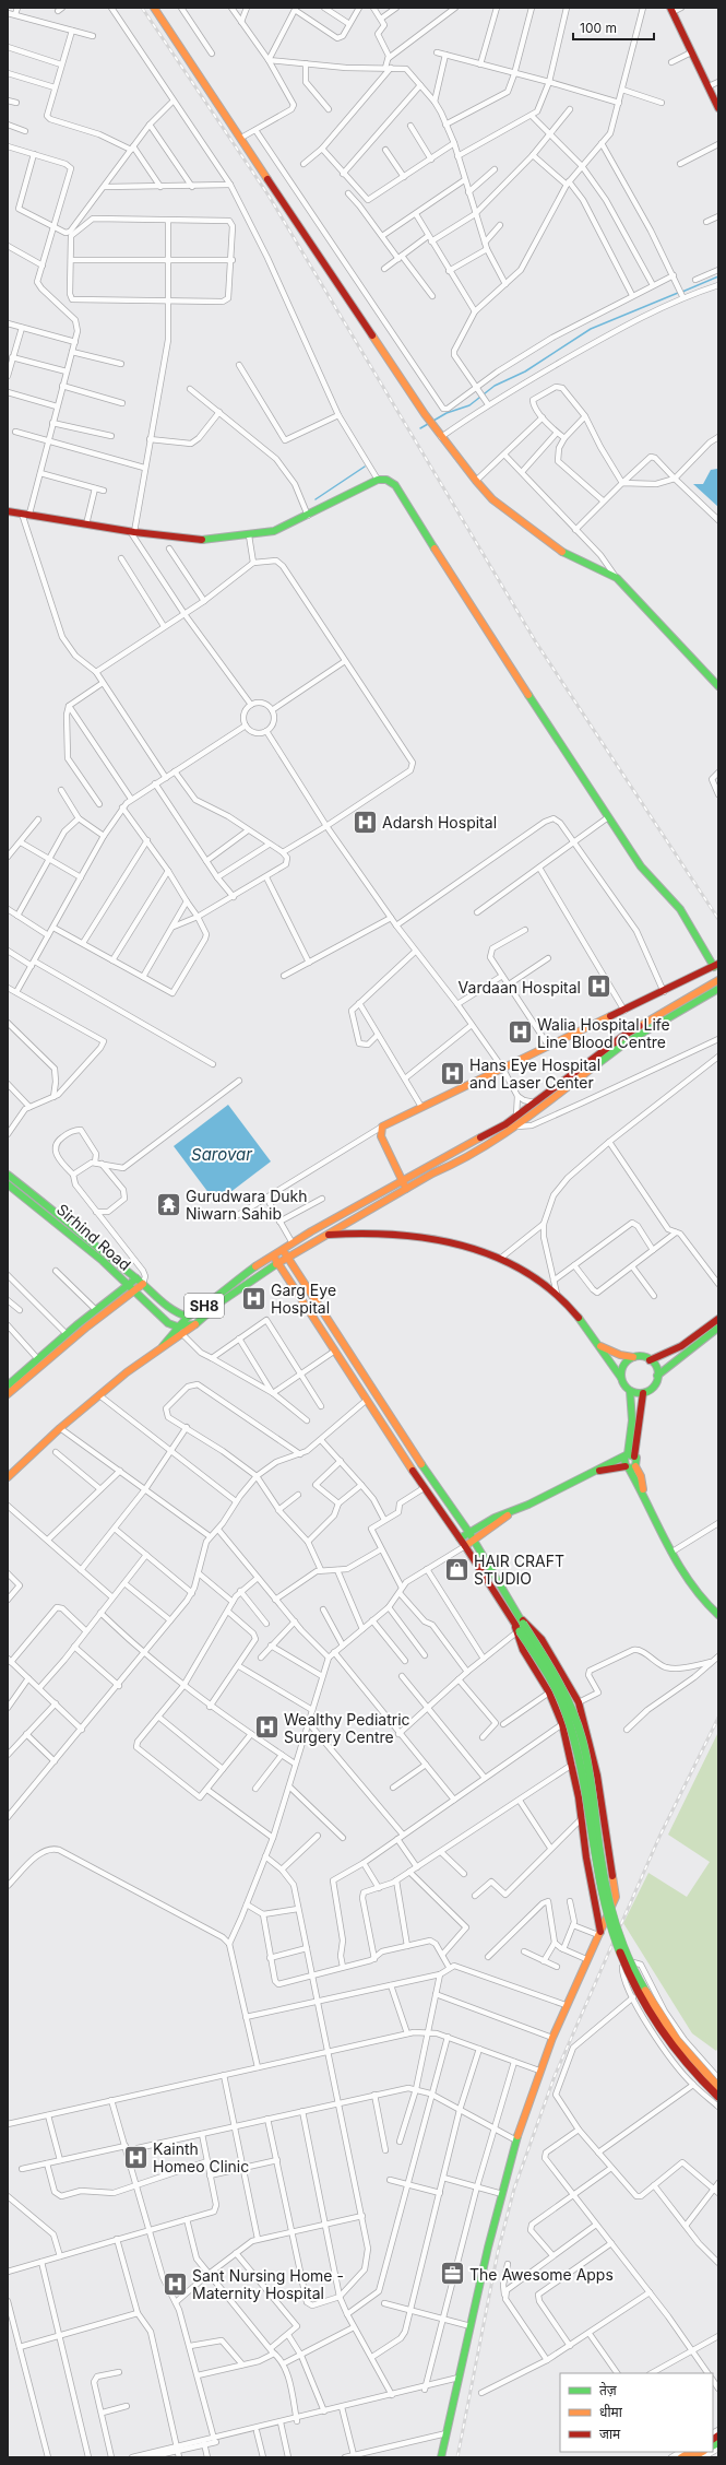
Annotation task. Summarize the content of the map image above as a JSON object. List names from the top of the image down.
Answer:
{
  "streets": {
    "street": ["Sirhind Road", "SH8"]
  },
  "crossings": [
    ["Sirhind Road", "SH8"]
  ],
  "water": ["Sarovar"],
  "places": {
    "hospital": [
      "Adarsh Hospital",
      "Vardaan Hospital",
      "Walia Hospital Life Line Blood Centre",
      "Hans Eye Hospital and Laser Center",
      "Garg Eye Hospital",
      "Wealthy Pediatric Surgery Centre",
      "Kainth Homeo Clinic",
      "Sant Nursing Home - Maternity Hospital"
    ],
    "temple": ["Gurudwara Dukh Niwarn Sahib"],
    "shop": ["HAIR CRAFT STUDIO"],
    "office": ["The Awesome Apps"]
  },
  "legend": ["तेज़", "धीमा", "जाम"],
  "scale_bar": "100 m"
}
